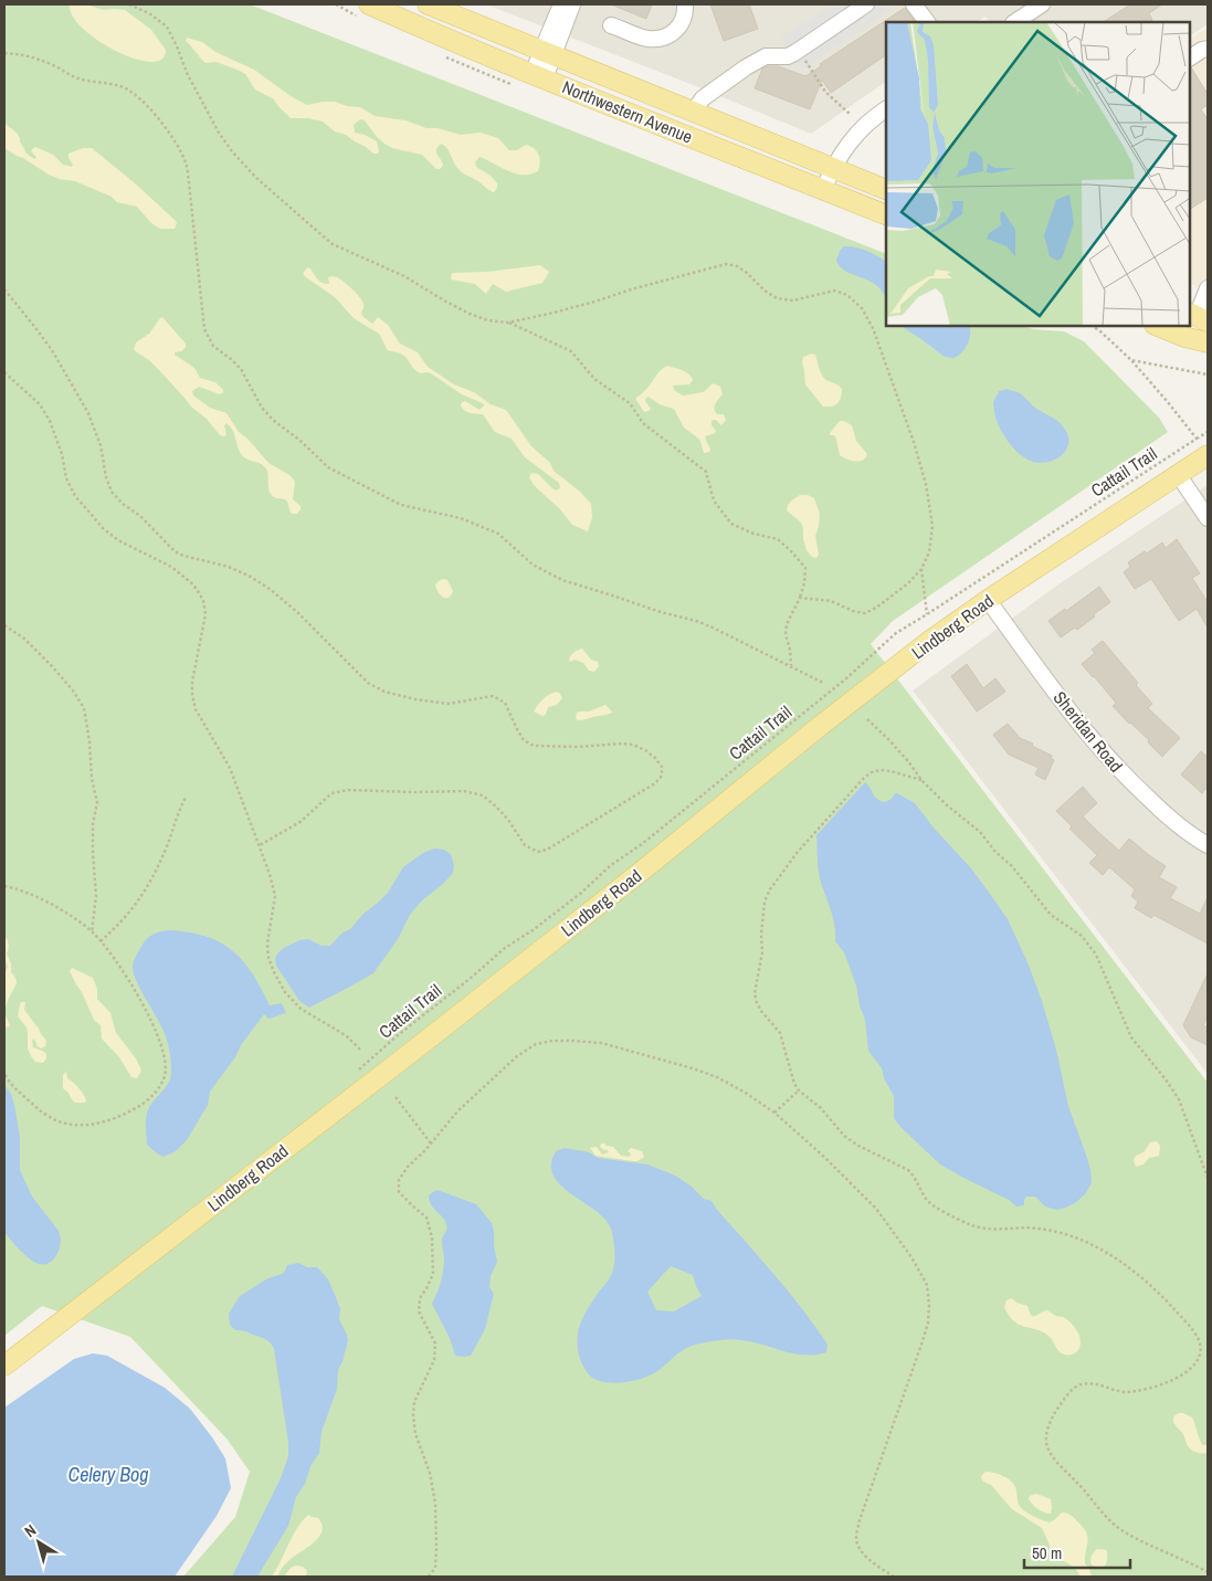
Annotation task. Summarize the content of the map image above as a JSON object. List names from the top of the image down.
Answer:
{
  "streets": {
    "main road": ["Northwestern Avenue", "Lindberg Road"],
    "street": ["Sheridan Road"],
    "path": ["Cattail Trail"]
  },
  "crossings": [
    ["Cattail Trail", "Lindberg Road"],
    ["Lindberg Road", "Sheridan Road"]
  ],
  "water": ["Celery Bog"],
  "scale_bar": "50 m",
  "north": "top left"
}
